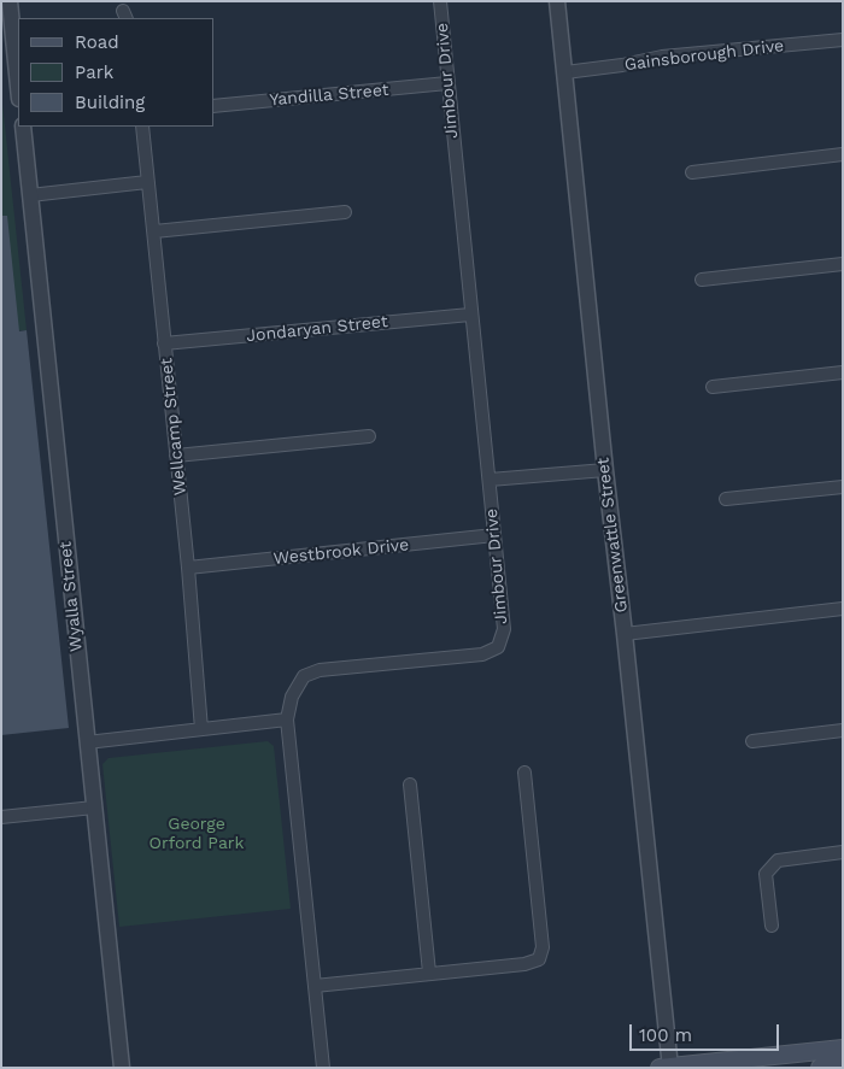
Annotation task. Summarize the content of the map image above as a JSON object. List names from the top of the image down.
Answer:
{
  "streets": {
    "street": [
      "Gainsborough Drive",
      "Jimbour Drive",
      "Yandilla Street",
      "Jondaryan Street",
      "Wellcamp Street",
      "Greenwattle Street",
      "Westbrook Drive",
      "Wyalla Street"
    ]
  },
  "crossings": [
    ["Gainsborough Drive", "Greenwattle Street"],
    ["Jimbour Drive", "Yandilla Street"],
    ["Jimbour Drive", "Jondaryan Street"],
    ["Jimbour Drive", "Westbrook Drive"],
    ["Jondaryan Street", "Wellcamp Street"],
    ["Wellcamp Street", "Westbrook Drive"]
  ],
  "parks": ["George Orford Park"],
  "legend": ["Road", "Park", "Building"],
  "scale_bar": "100 m"
}
